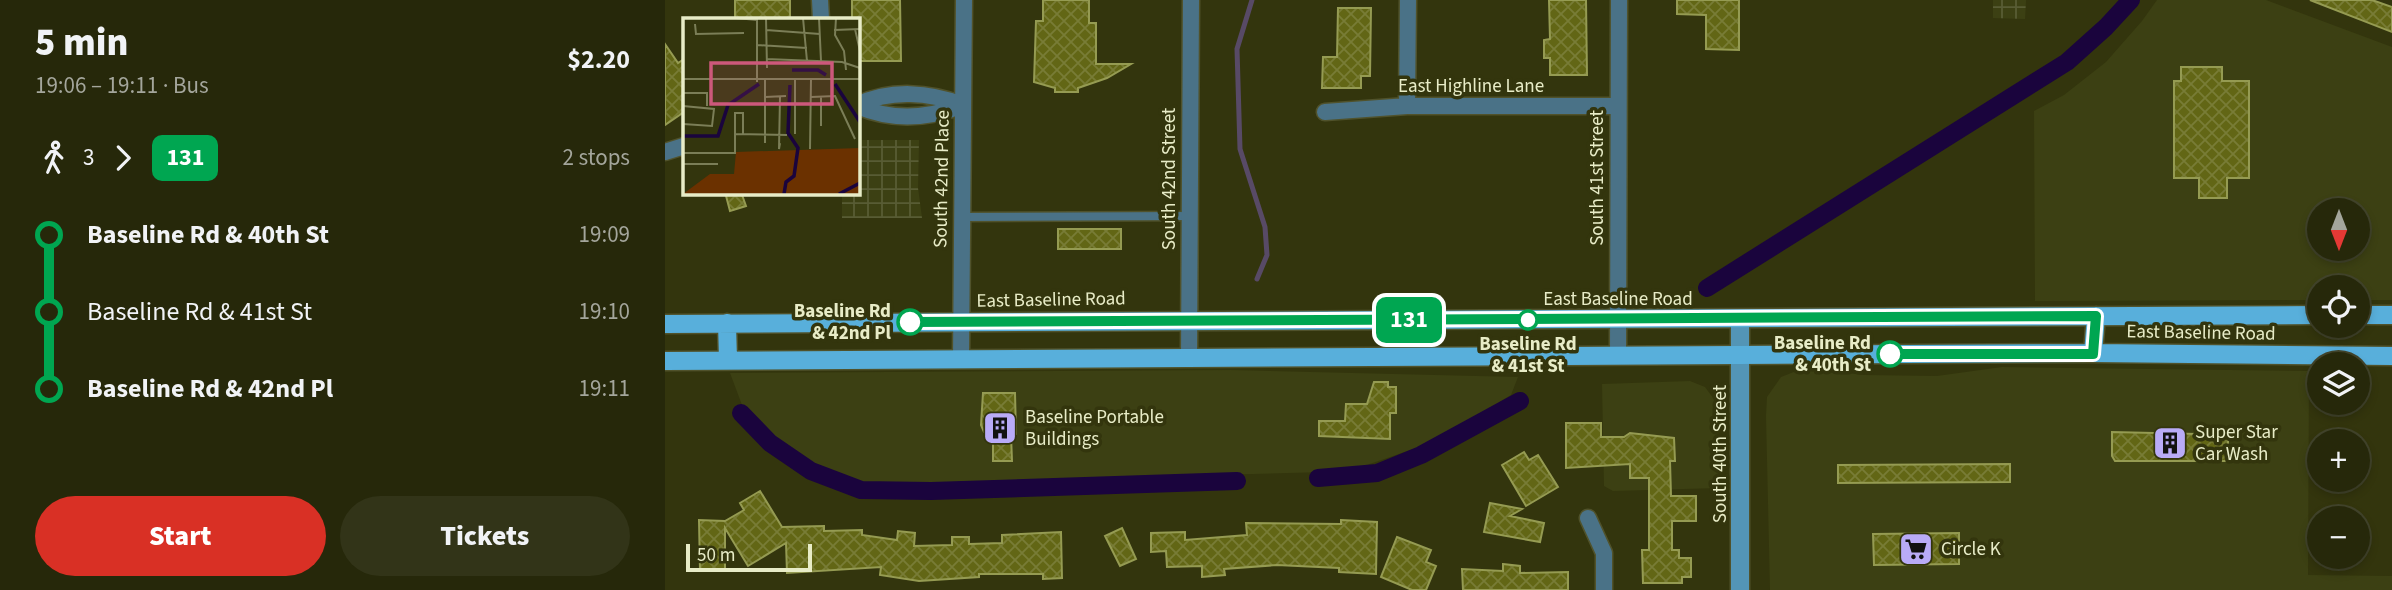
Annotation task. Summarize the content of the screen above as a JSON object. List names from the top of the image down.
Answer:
{
  "streets": {
    "main road": ["East Baseline Road", "South 40th Street"],
    "street": [
      "East Highline Lane",
      "South 41st Street",
      "South 42nd Place",
      "South 42nd Street"
    ]
  },
  "crossings": [
    ["East Highline Lane", "South 41st Street"],
    ["South 41st Street", "East Baseline Road"],
    ["South 42nd Place", "East Baseline Road"],
    ["South 42nd Street", "East Baseline Road"],
    ["East Baseline Road", "South 40th Street"]
  ],
  "places": {
    "other": ["Baseline Rd & 41st St", "Baseline Rd & 42nd Pl", "Baseline Rd & 40th St"],
    "building": ["Baseline Portable Buildings", "Super Star Car Wash"],
    "supermarket": ["Circle K"]
  },
  "lines": ["bus line 131"],
  "scale_bar": "50 m",
  "north": "bottom",
  "page": {
    "heading": ["5 min", "19:06 – 19:11 · Bus", "$2.20"],
    "on_map": "131",
    "legs": ["3", "131", "2 stops"],
    "list": [
      {
        "name": "Baseline Rd & 40th St",
        "value": "19:09"
      },
      {
        "name": "Baseline Rd & 41st St",
        "value": "19:10"
      },
      {
        "name": "Baseline Rd & 42nd Pl",
        "value": "19:11"
      }
    ],
    "map_buttons": ["+", "−"],
    "buttons": ["Start", "Tickets"],
    "scale": "50 m"
  }
}
